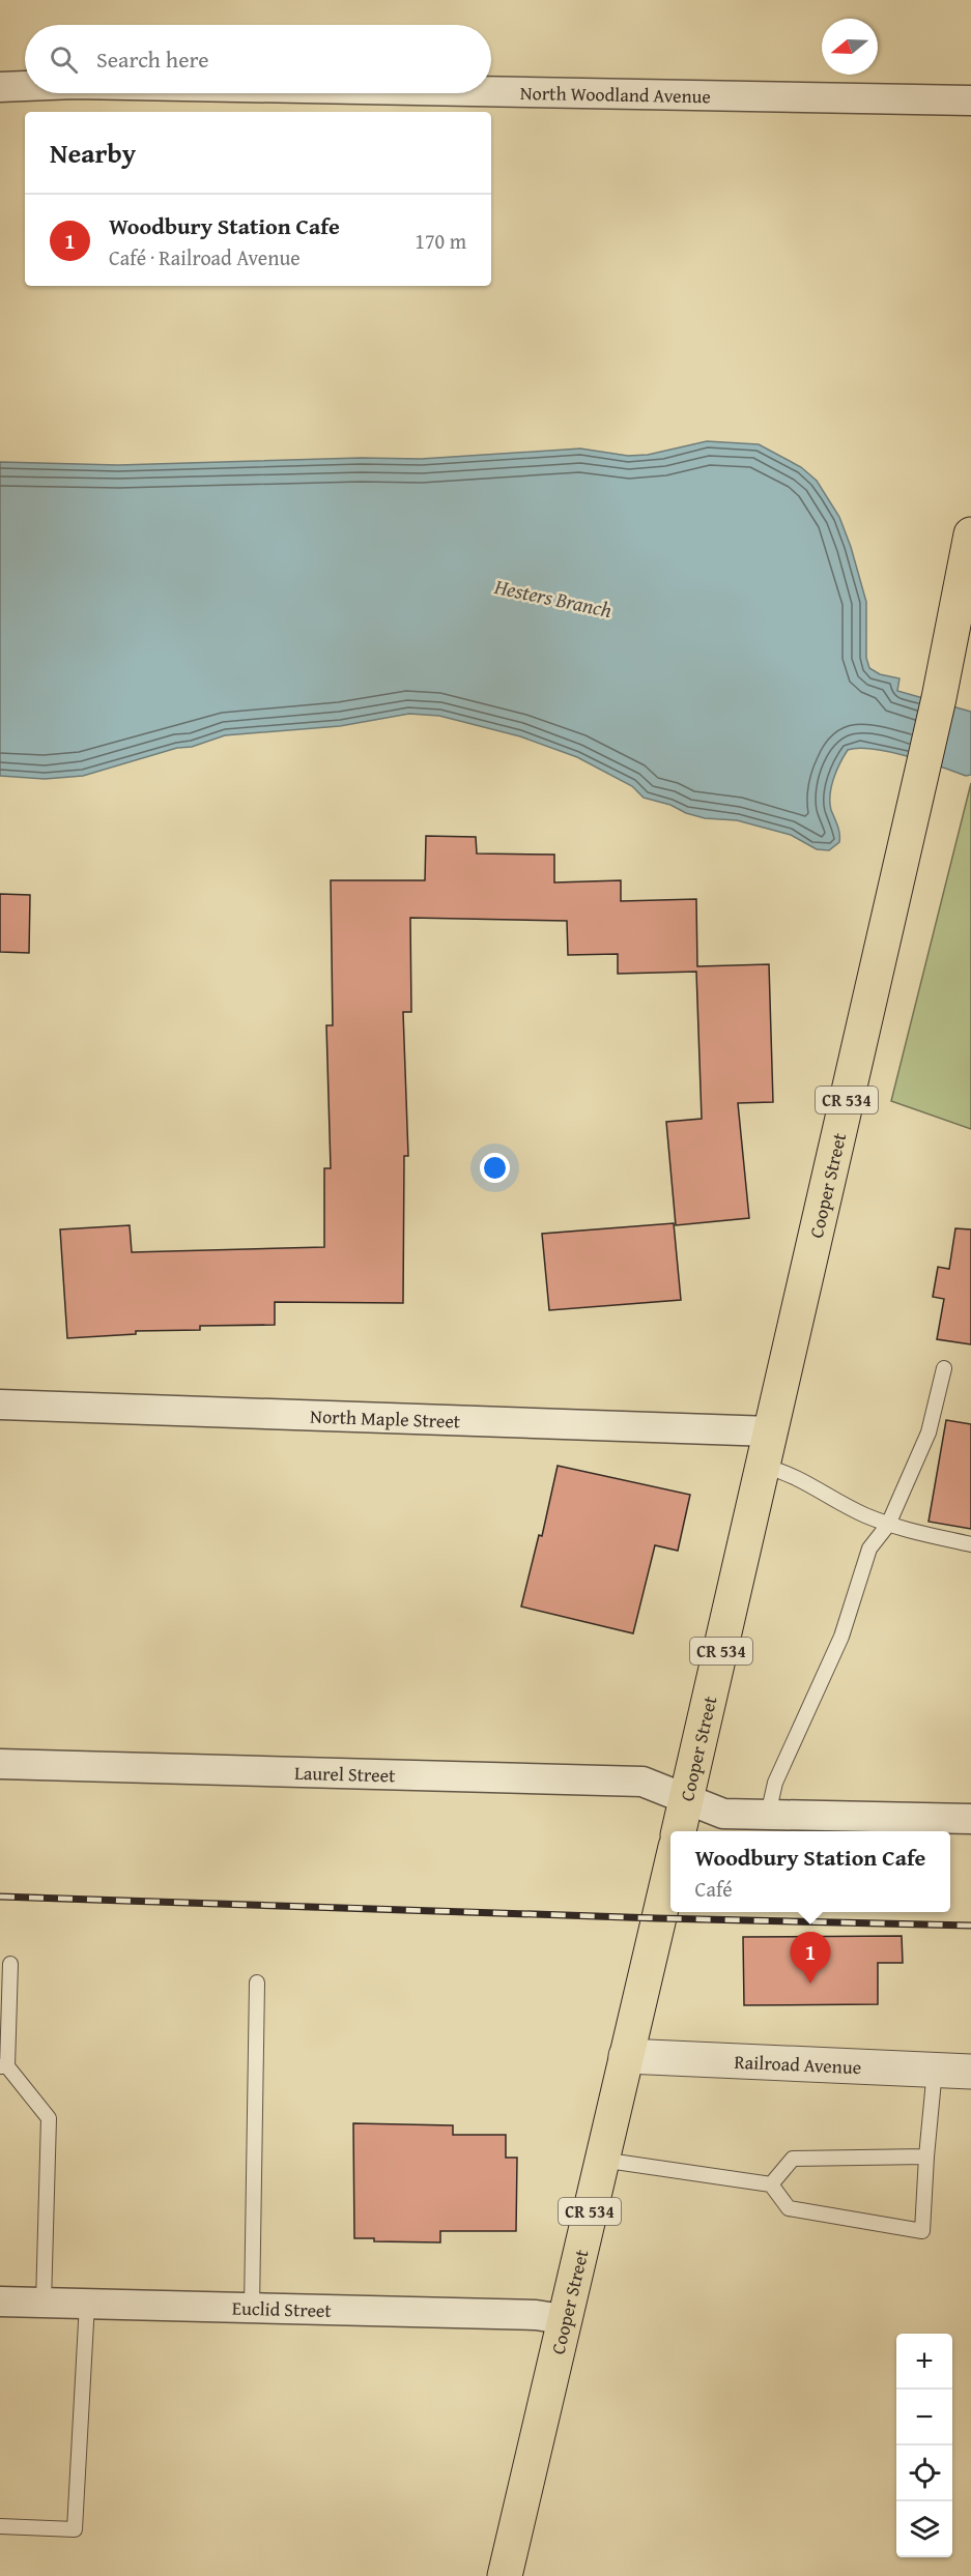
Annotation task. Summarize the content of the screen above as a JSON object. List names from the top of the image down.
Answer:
{
  "streets": {
    "main road": ["CR 534", "Cooper Street"],
    "street": [
      "North Woodland Avenue",
      "North Maple Street",
      "Laurel Street",
      "Railroad Avenue",
      "Euclid Street"
    ]
  },
  "crossings": [
    ["Cooper Street", "North Maple Street"],
    ["Cooper Street", "Laurel Street"],
    ["Cooper Street", "Railroad Avenue"],
    ["Cooper Street", "Euclid Street"]
  ],
  "water": ["Hesters Branch"],
  "north": "left",
  "page": {
    "search": "Search here",
    "heading": "Nearby",
    "list": [
      {
        "mark": "1",
        "name": "Woodbury Station Cafe",
        "note": "Café · Railroad Avenue",
        "value": "170 m"
      }
    ],
    "popup": ["Woodbury Station Cafe", "Café"],
    "pins": "1",
    "map_buttons": ["+", "−"]
  }
}
